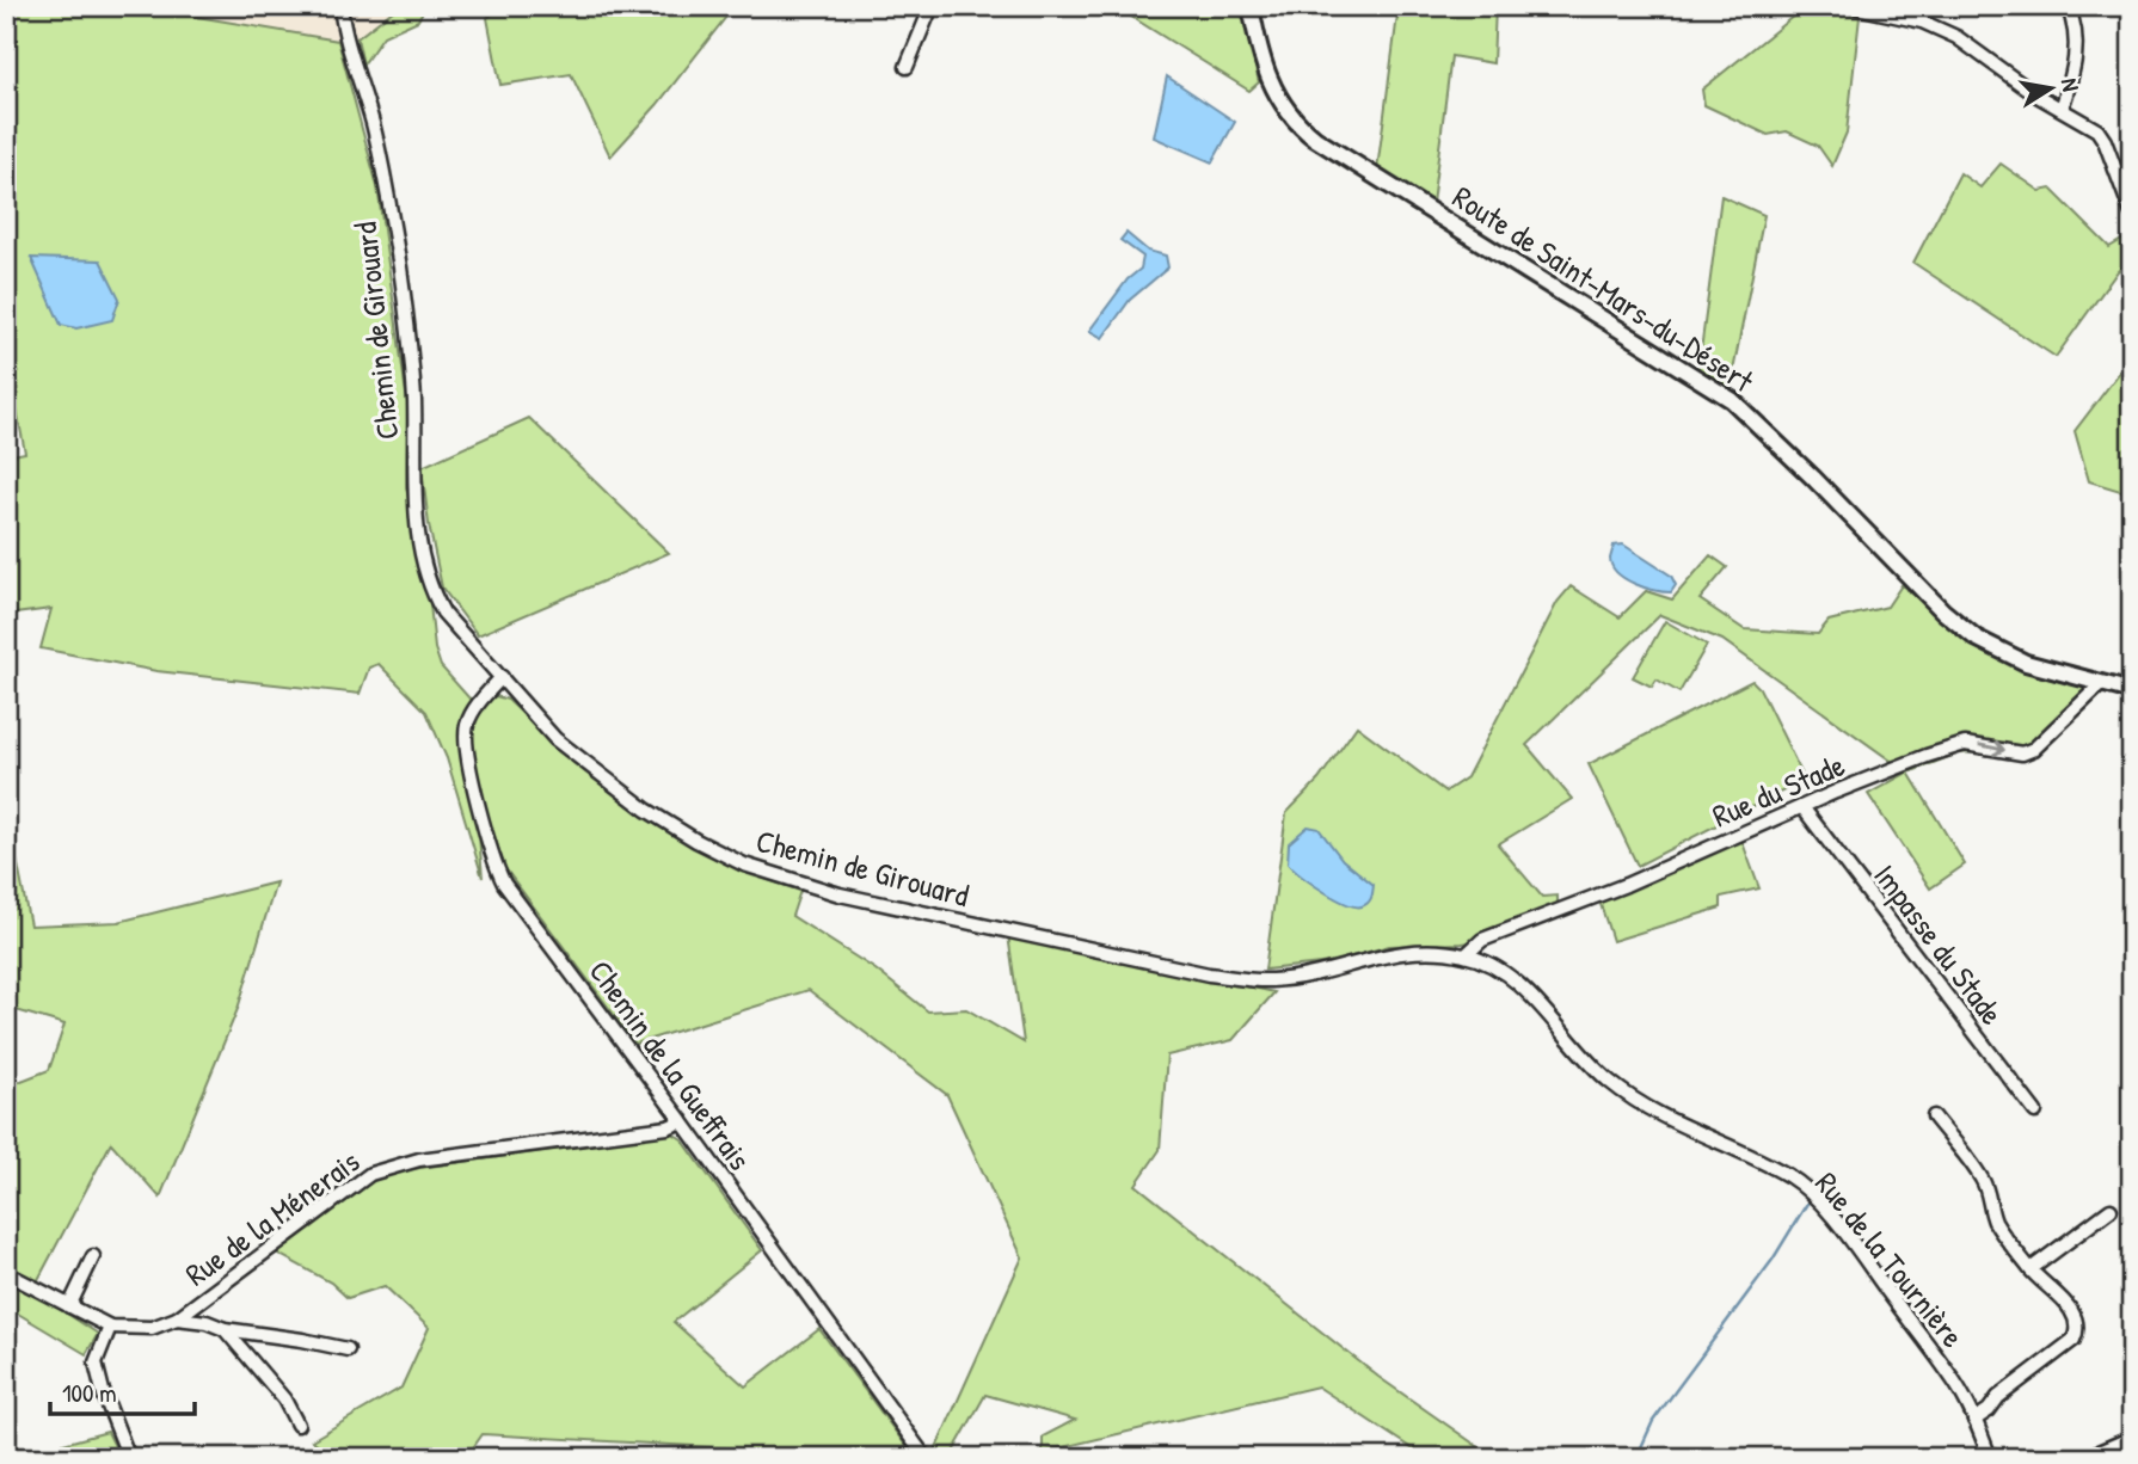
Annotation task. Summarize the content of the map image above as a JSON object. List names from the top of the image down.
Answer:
{
  "streets": {
    "main road": ["Route de Saint-Mars-du-Désert"],
    "street": [
      "Chemin de Girouard",
      "Rue du Stade",
      "Impasse du Stade",
      "Chemin de la Gueffrais",
      "Rue de la Ménerais",
      "Rue de la Tournière"
    ]
  },
  "crossings": [
    ["Route de Saint-Mars-du-Désert", "Rue du Stade"],
    ["Chemin de Girouard", "Rue du Stade"],
    ["Chemin de Girouard", "Chemin de la Gueffrais"],
    ["Chemin de Girouard", "Rue de la Tournière"],
    ["Rue du Stade", "Impasse du Stade"],
    ["Chemin de la Gueffrais", "Rue de la Ménerais"]
  ],
  "one_way": ["Rue du Stade"],
  "scale_bar": "100 m",
  "north": "right"
}
